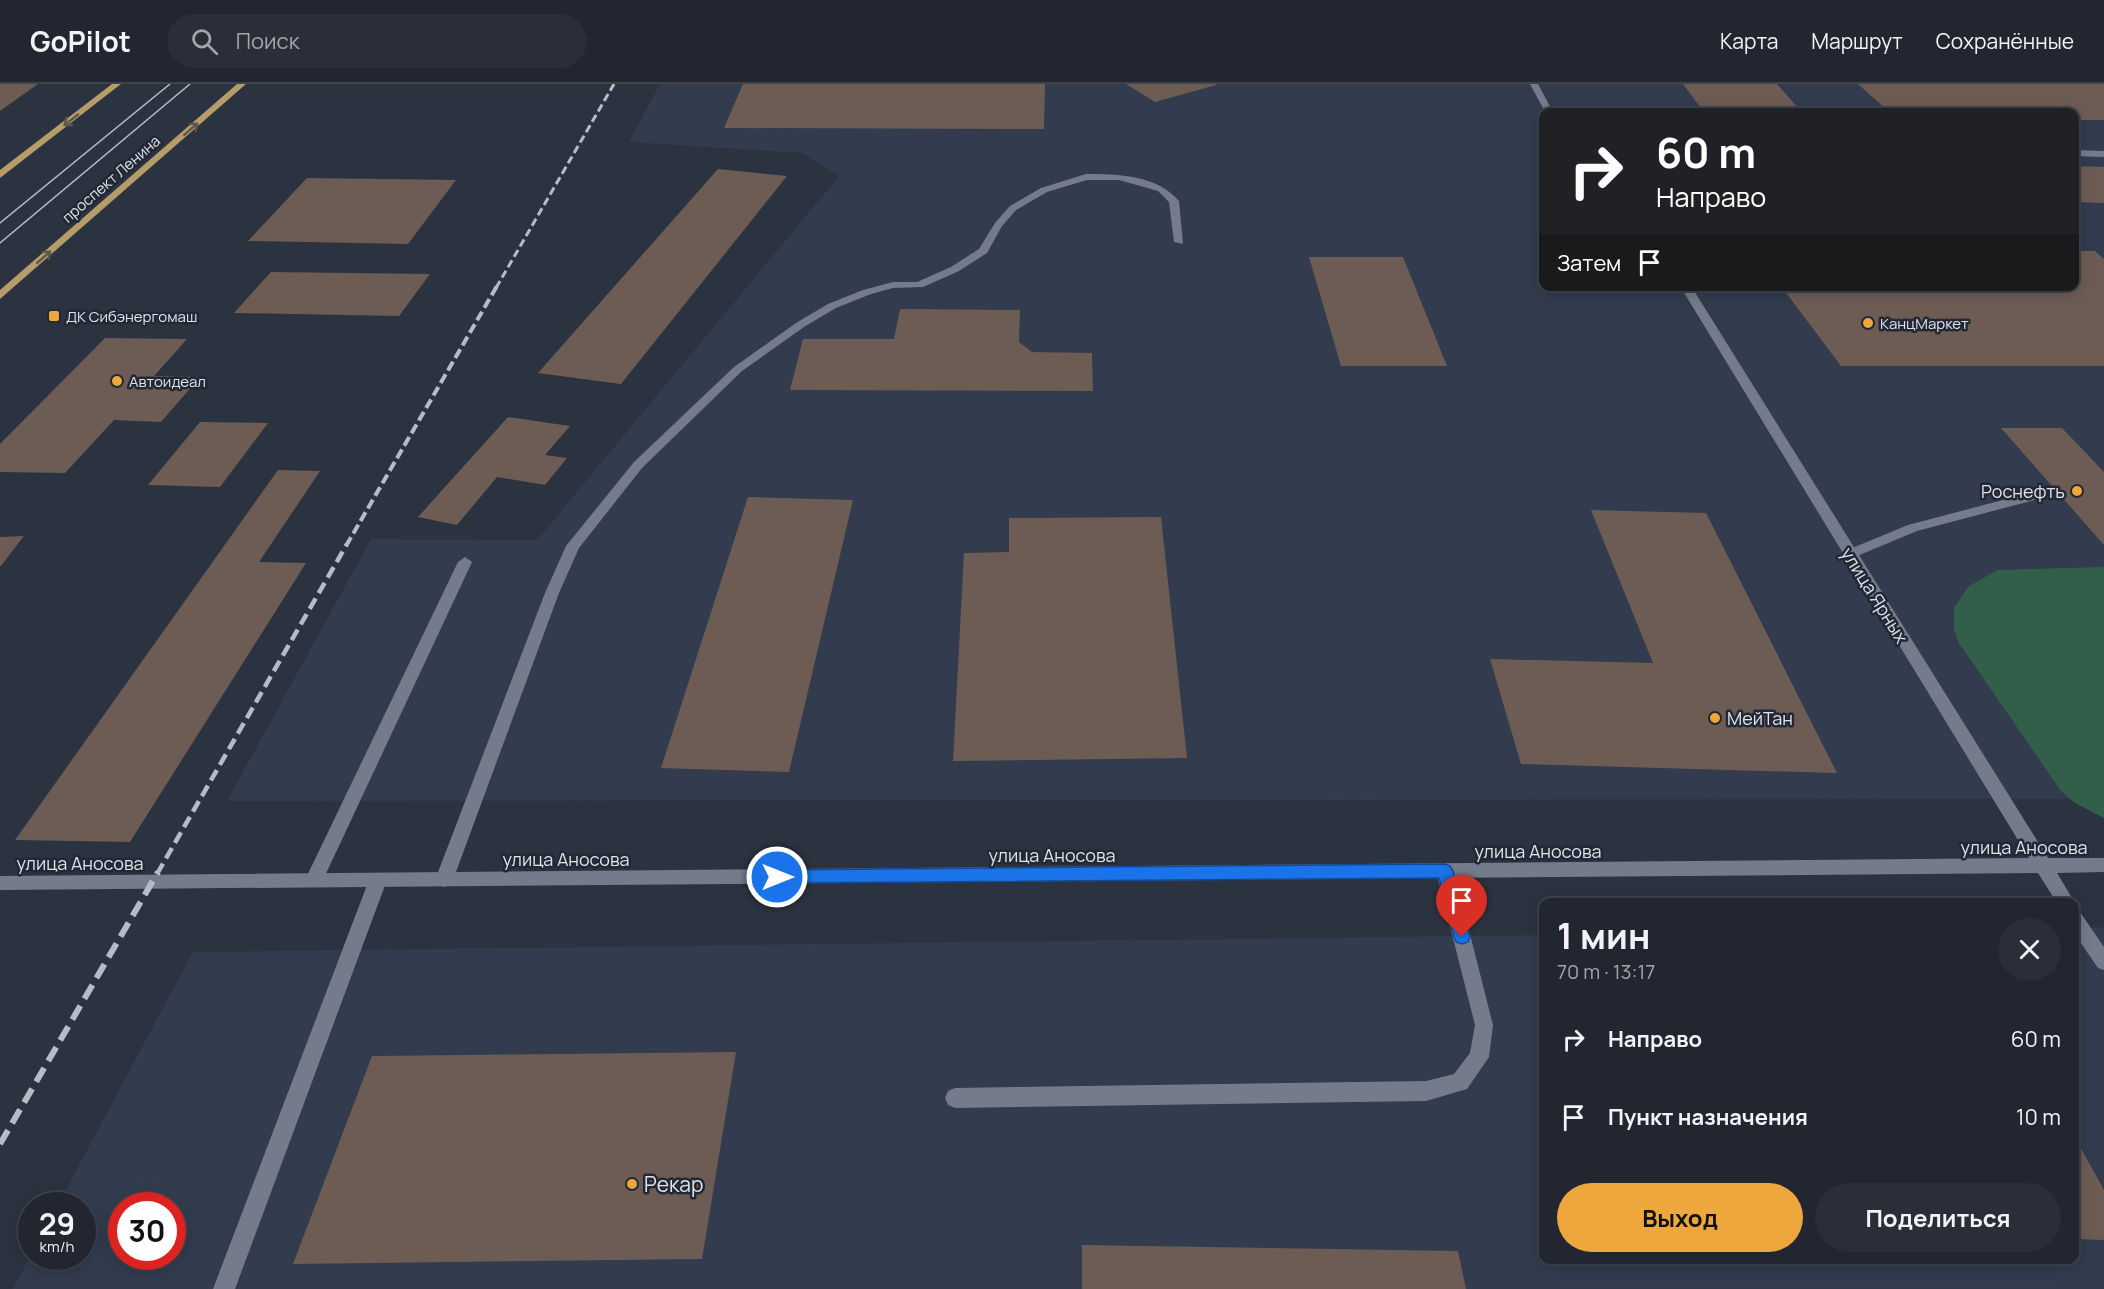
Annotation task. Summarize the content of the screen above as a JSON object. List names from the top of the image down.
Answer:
{
  "streets": {
    "main road": ["проспект Ленина"],
    "street": ["улица Ярных", "улица Аносова"]
  },
  "crossings": [
    ["улица Ярных", "улица Аносова"]
  ],
  "places": {
    "transit": ["ДК Сибэнергомаш"],
    "other": [
      "КанцМаркет",
      "Автоидеал",
      "Роснефть",
      "МейТан",
      "Рекар"
    ]
  },
  "page": {
    "header": "GoPilot",
    "search": "Поиск",
    "nav": ["Карта", "Маршрут", "Сохранённые"],
    "turn": ["60 m", "Направо"],
    "then": "Затем",
    "heading": ["1 мин", "70 m · 13:17"],
    "list": [
      {
        "name": "Направо",
        "value": "60 m"
      },
      {
        "name": "Пункт назначения",
        "value": "10 m"
      }
    ],
    "buttons": ["Выход", "Поделиться"],
    "speed": "29 km/h",
    "limit": "30"
  }
}
